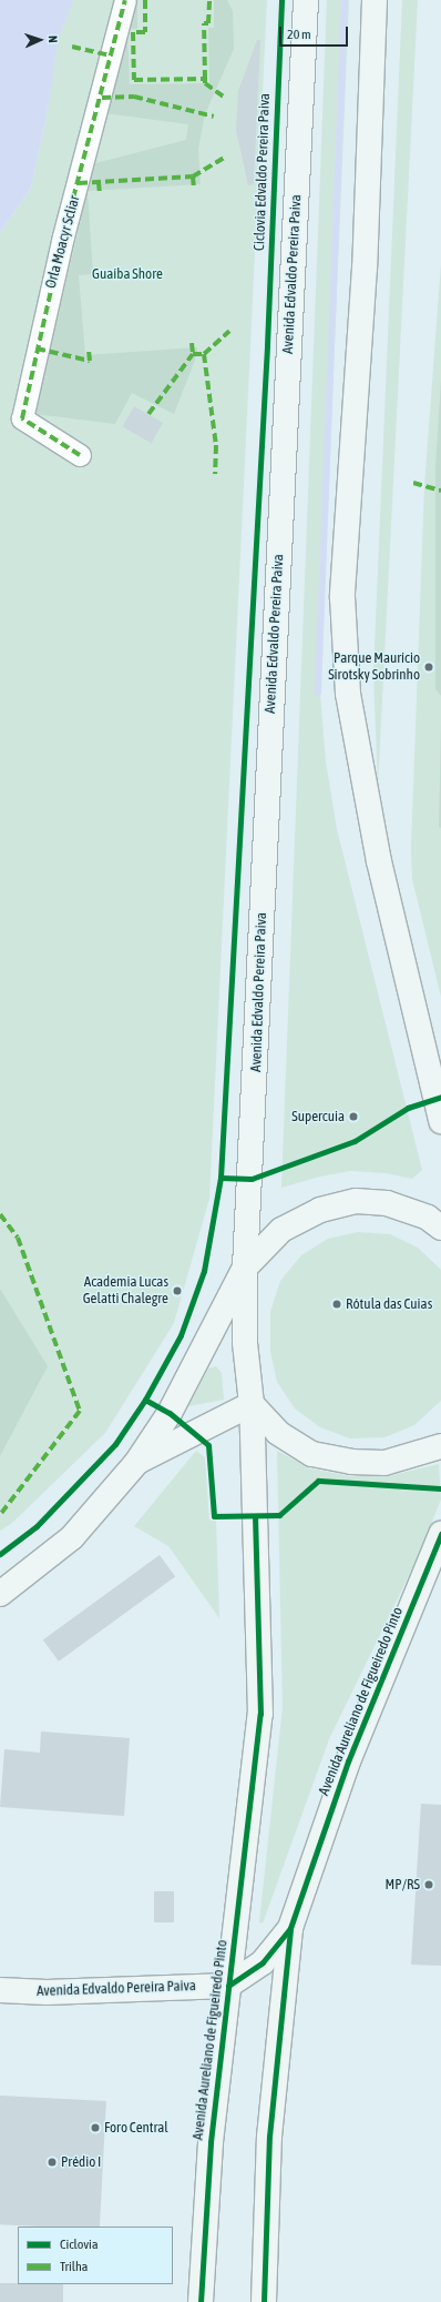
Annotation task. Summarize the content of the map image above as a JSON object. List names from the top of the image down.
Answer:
{
  "streets": {
    "main road": ["Avenida Edvaldo Pereira Paiva", "Avenida Aureliano de Figueiredo Pinto"],
    "street": ["Orla Moacyr Scliar"],
    "cycle path": ["Ciclovia Edvaldo Pereira Paiva"]
  },
  "crossings": [
    ["Avenida Edvaldo Pereira Paiva", "Avenida Aureliano de Figueiredo Pinto"]
  ],
  "parks": ["Guaíba Shore"],
  "places": [
    "Parque Maurício Sirotsky Sobrinho",
    "Supercuia",
    "Academia Lucas Gelatti Chalegre",
    "Rótula das Cuias",
    "MP/RS",
    "Foro Central",
    "Prédio I"
  ],
  "legend": ["Ciclovia", "Trilha"],
  "scale_bar": "20 m",
  "north": "right"
}
